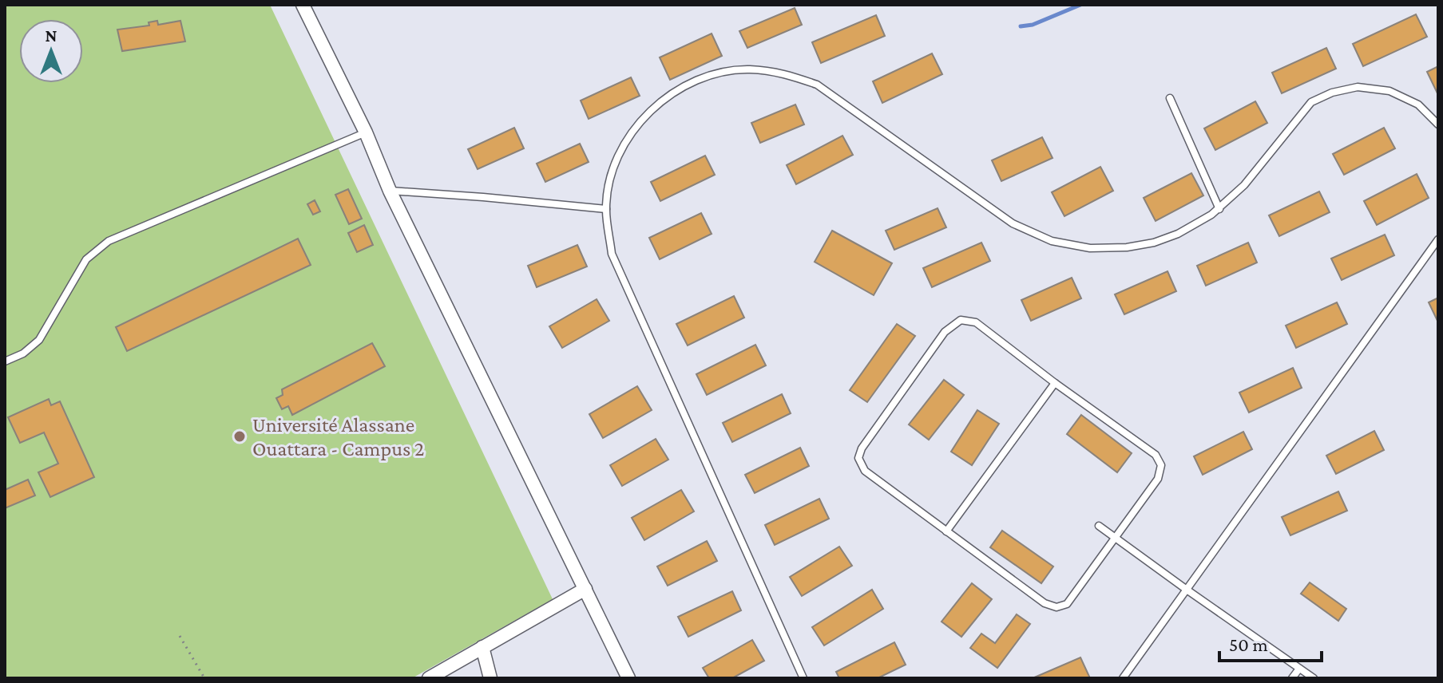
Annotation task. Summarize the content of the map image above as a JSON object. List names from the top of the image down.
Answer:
{
  "places": ["Université Alassane Ouattara - Campus 2"],
  "scale_bar": "50 m",
  "north": "top"
}
